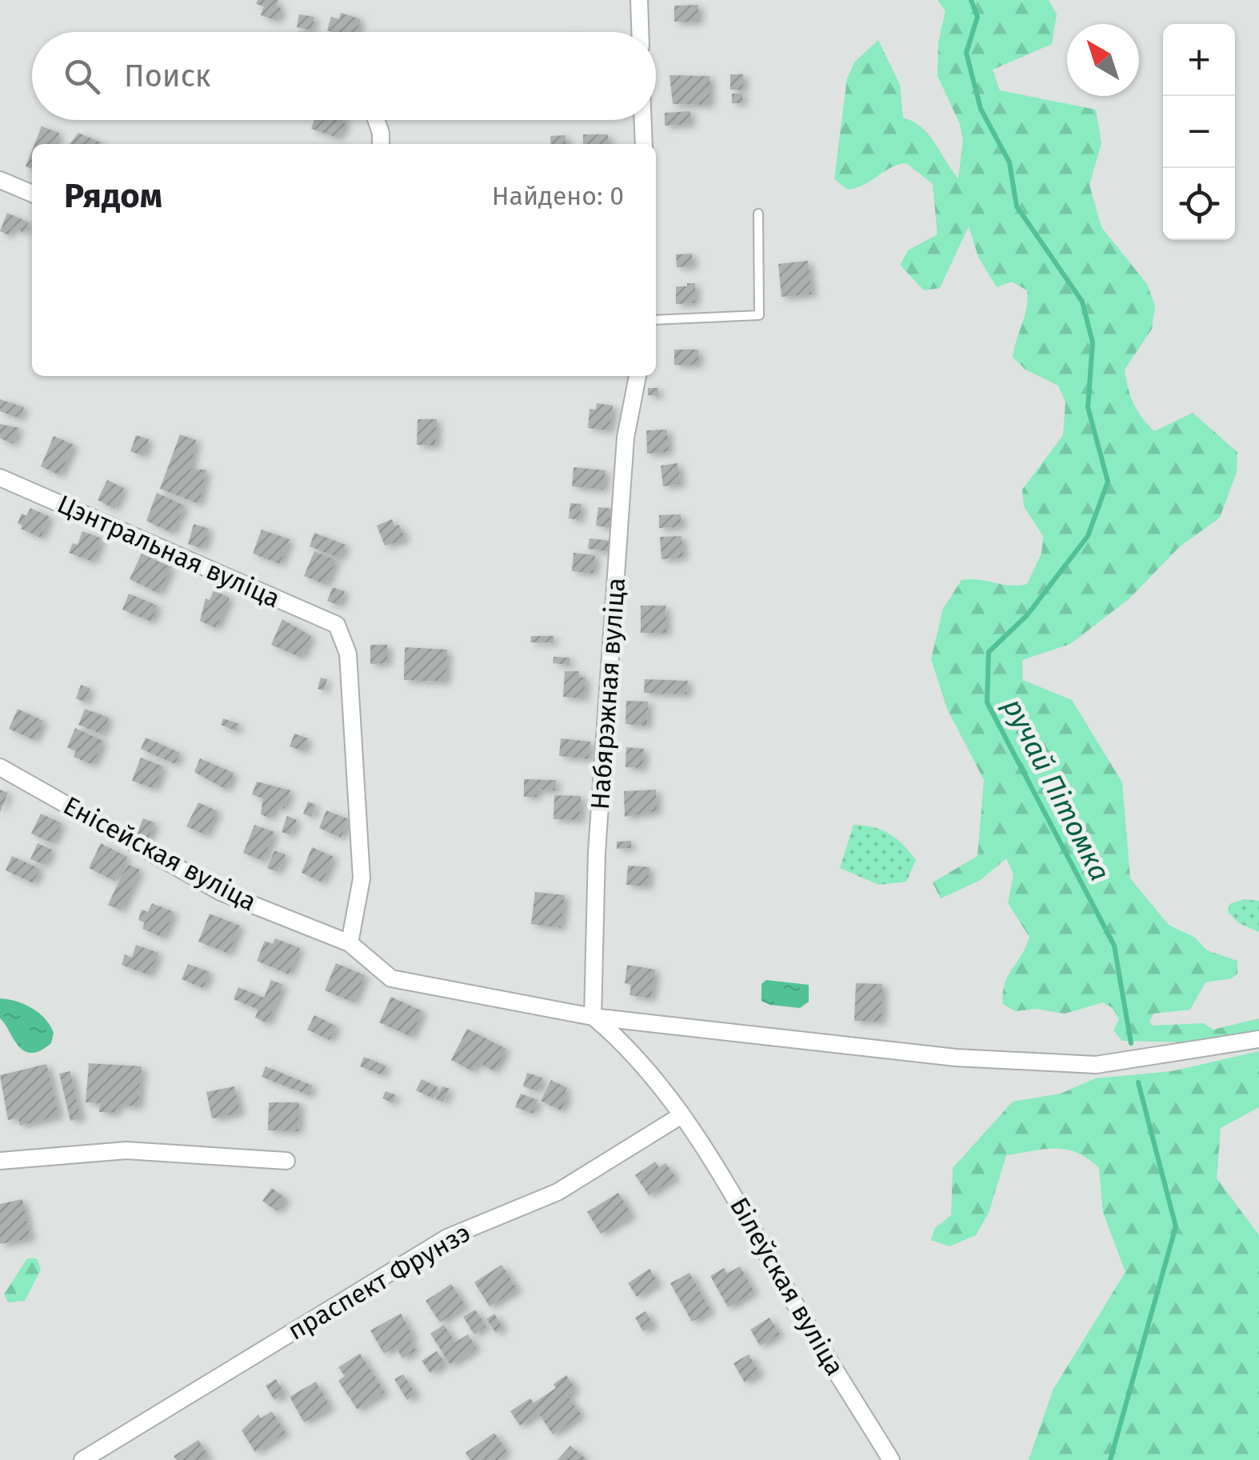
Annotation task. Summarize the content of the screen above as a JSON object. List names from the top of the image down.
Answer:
{
  "streets": {
    "street": [
      "Цэнтральная вуліца",
      "Набярэжная вуліца",
      "Енісейская вуліца",
      "праспект Фрунзэ",
      "Білеўская вуліца"
    ]
  },
  "crossings": [
    ["Цэнтральная вуліца", "Енісейская вуліца"],
    ["Набярэжная вуліца", "Енісейская вуліца"],
    ["Набярэжная вуліца", "Білеўская вуліца"],
    ["Енісейская вуліца", "Білеўская вуліца"],
    ["праспект Фрунзэ", "Білеўская вуліца"]
  ],
  "water": ["ручай Пітомка"],
  "north": "top left",
  "page": {
    "map_buttons": ["+", "−"],
    "search": "Поиск",
    "heading": ["Рядом", "Найдено: 0"]
  }
}
